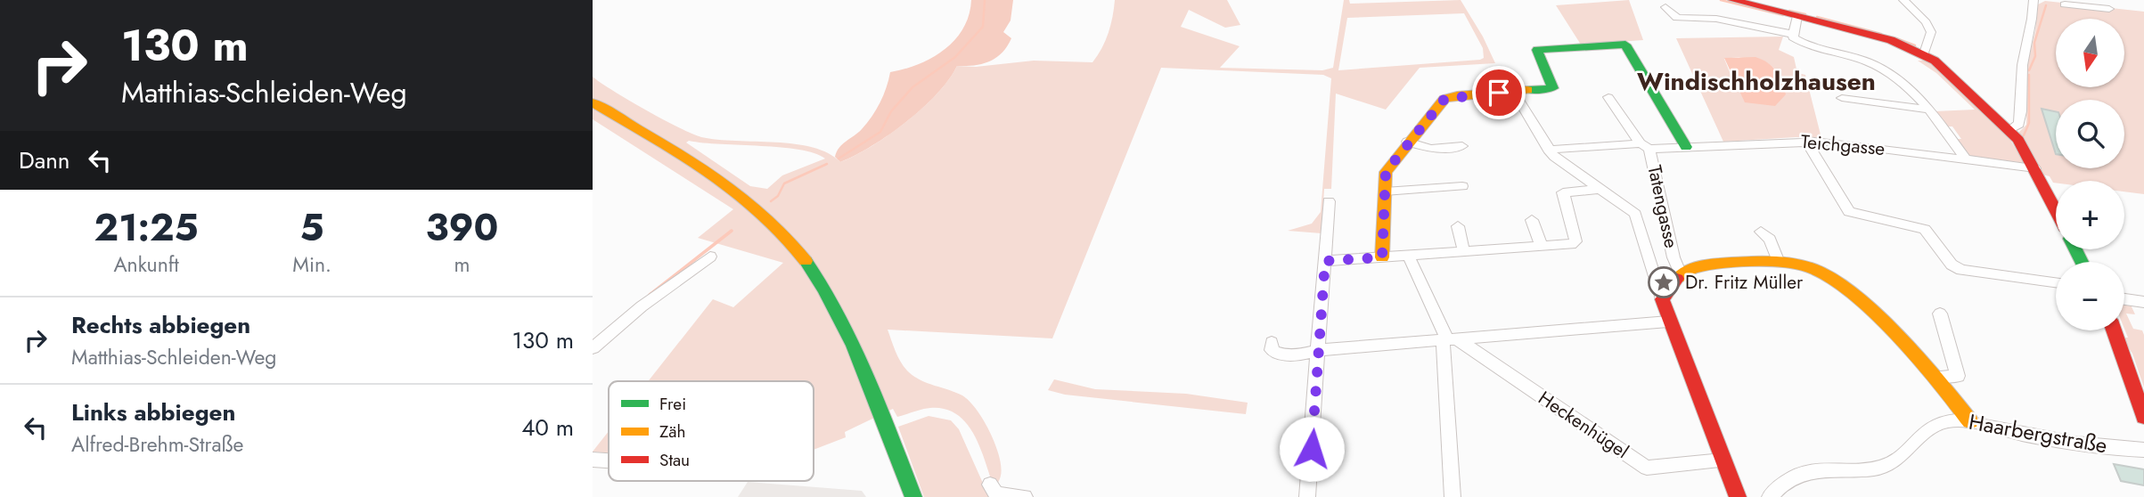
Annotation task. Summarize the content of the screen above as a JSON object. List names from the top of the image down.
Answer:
{
  "streets": {
    "street": [
      "Teichgasse",
      "Tatengasse",
      "Heckenhügel",
      "Haarbergstraße"
    ]
  },
  "crossings": [
    ["Teichgasse", "Tatengasse"]
  ],
  "districts": ["Windischholzhausen"],
  "places": {
    "place": ["Dr. Fritz Müller"]
  },
  "legend": ["Frei", "Zäh", "Stau"],
  "north": "bottom",
  "page": {
    "turn": ["130 m", "Matthias-Schleiden-Weg"],
    "map_buttons": ["+", "−"],
    "then": "Dann",
    "eta": [
      "21:25",
      "Ankunft",
      "5",
      "Min.",
      "390",
      "m"
    ],
    "list": [
      {
        "name": "Rechts abbiegen",
        "note": "Matthias-Schleiden-Weg",
        "value": "130 m"
      },
      {
        "name": "Links abbiegen",
        "note": "Alfred-Brehm-Straße",
        "value": "40 m"
      }
    ]
  }
}
